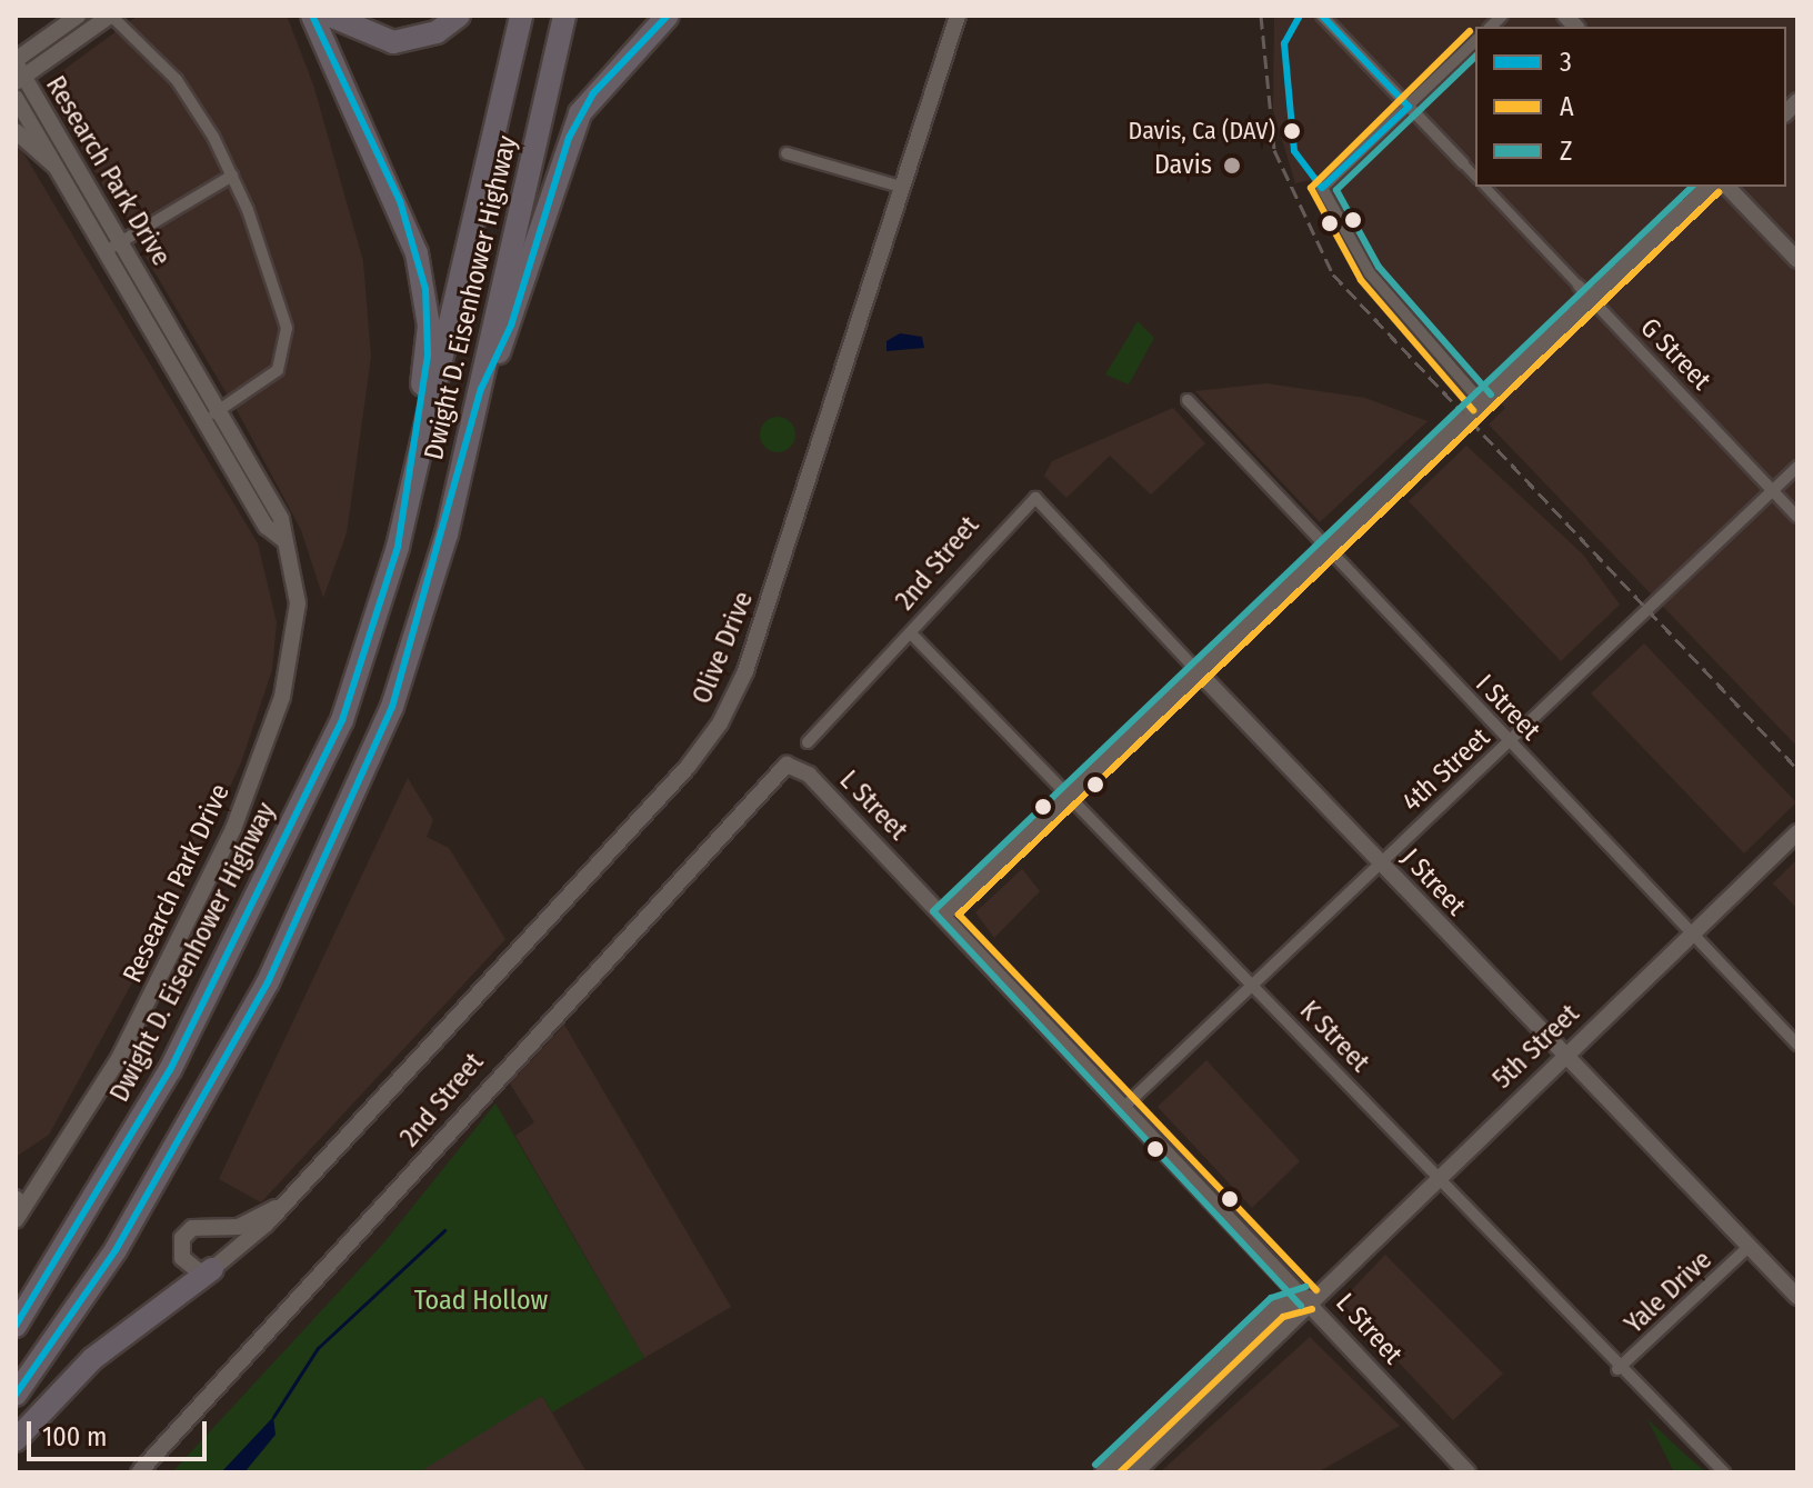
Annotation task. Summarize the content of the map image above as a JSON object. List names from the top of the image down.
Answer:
{
  "streets": {
    "highway": ["Dwight D. Eisenhower Highway"],
    "street": [
      "Research Park Drive",
      "G Street",
      "2nd Street",
      "Olive Drive",
      "I Street",
      "4th Street",
      "L Street",
      "J Street",
      "K Street",
      "5th Street",
      "Yale Drive"
    ]
  },
  "crossings": [
    ["G Street", "4th Street"],
    ["2nd Street", "L Street"],
    ["2nd Street", "J Street"],
    ["2nd Street", "K Street"],
    ["I Street", "4th Street"],
    ["I Street", "5th Street"],
    ["4th Street", "L Street"],
    ["4th Street", "J Street"],
    ["4th Street", "K Street"],
    ["L Street", "5th Street"],
    ["J Street", "5th Street"],
    ["J Street", "Yale Drive"],
    ["K Street", "5th Street"],
    ["K Street", "Yale Drive"]
  ],
  "parks": ["Toad Hollow"],
  "places": ["Davis, Ca (DAV)", "Davis"],
  "lines": ["transit line 3", "transit line A", "transit line Z"],
  "legend": ["3", "A", "Z"],
  "scale_bar": "100 m"
}
